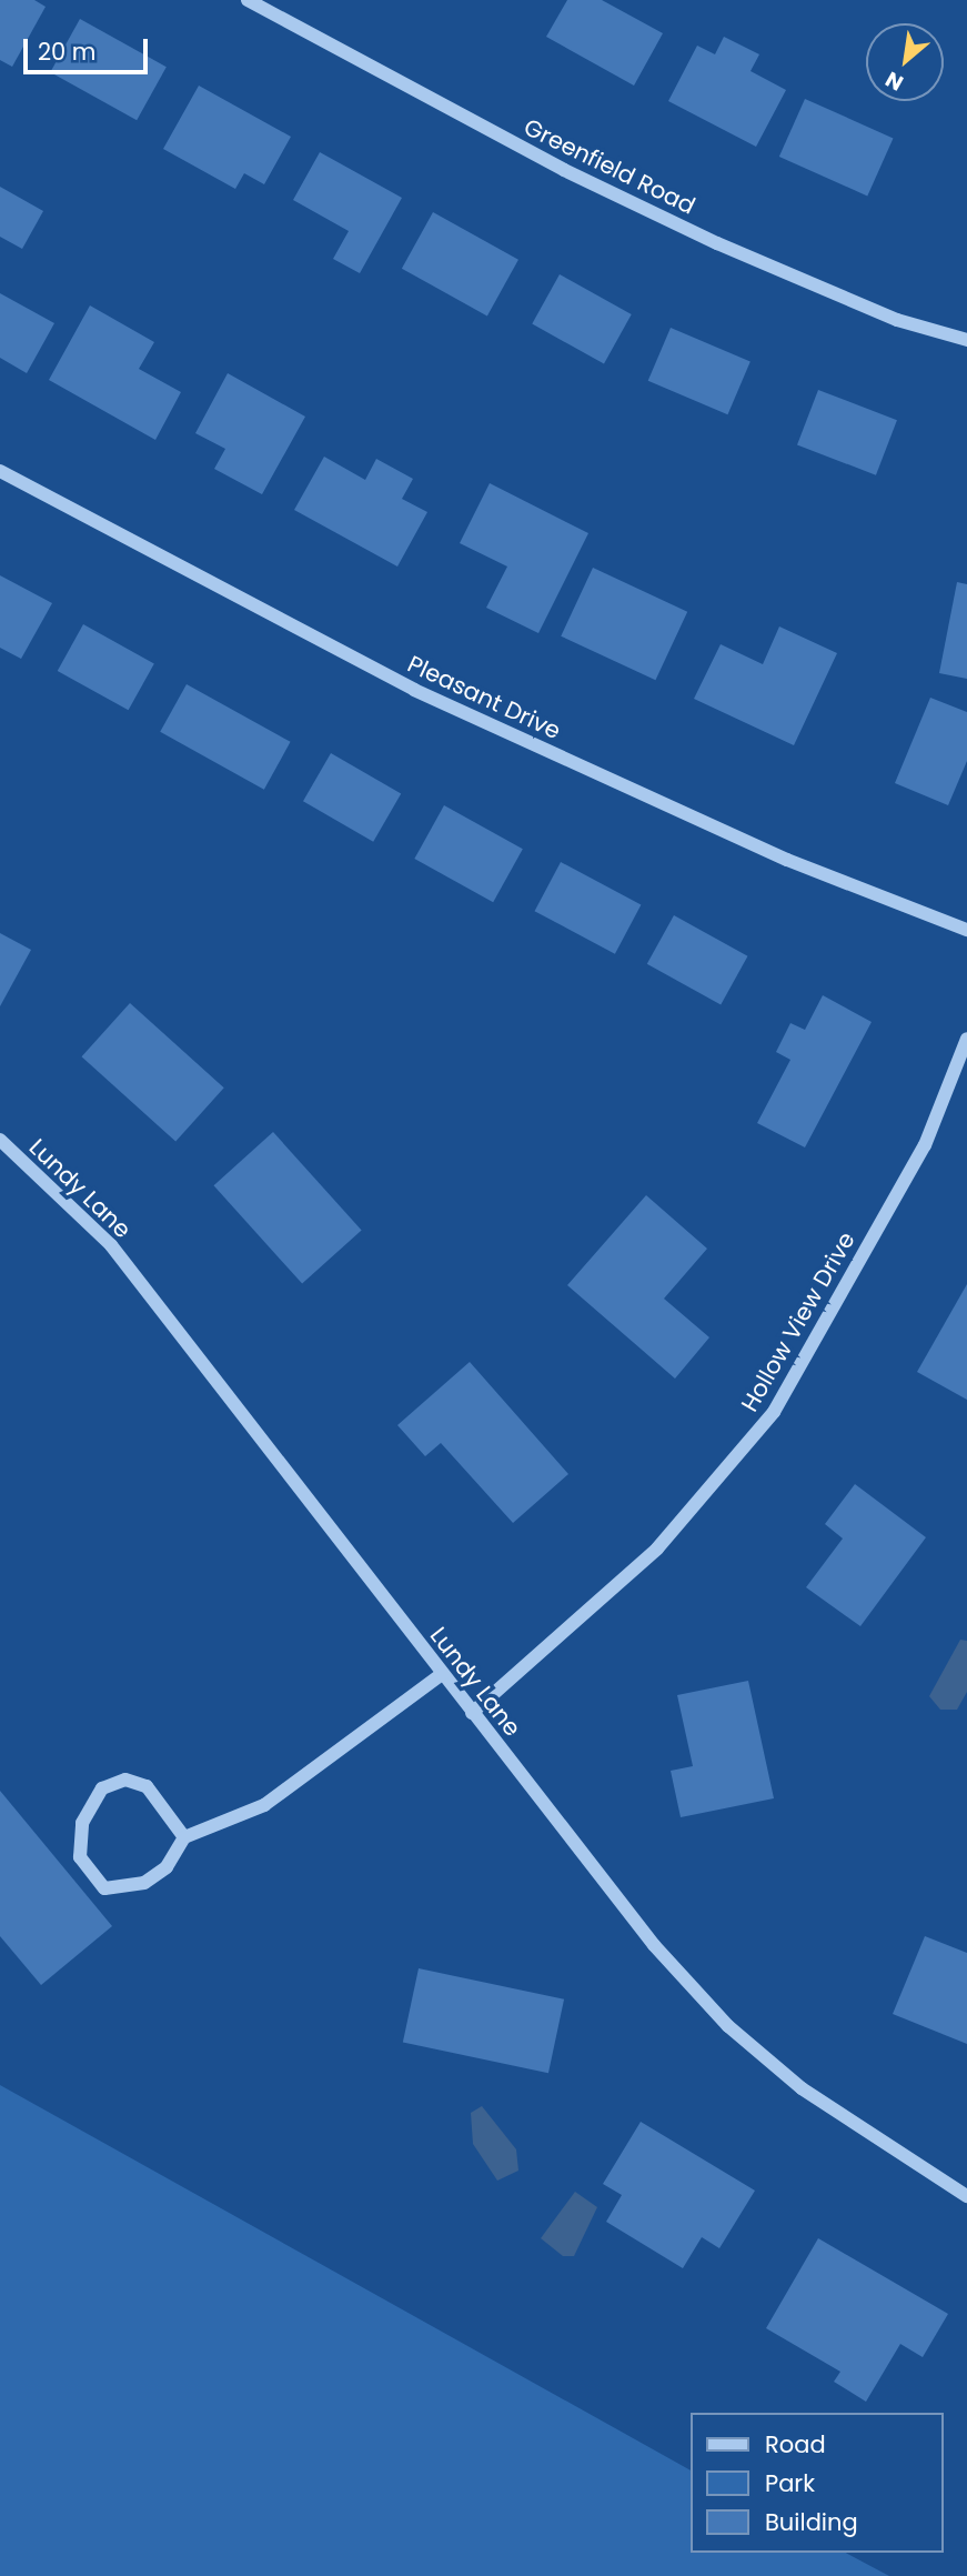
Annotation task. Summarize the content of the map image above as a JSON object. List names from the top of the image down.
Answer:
{
  "streets": {
    "street": [
      "Greenfield Road",
      "Pleasant Drive",
      "Lundy Lane",
      "Hollow View Drive"
    ]
  },
  "crossings": [
    ["Lundy Lane", "Hollow View Drive"]
  ],
  "legend": ["Road", "Park", "Building"],
  "scale_bar": "20 m",
  "north": "bottom left"
}
